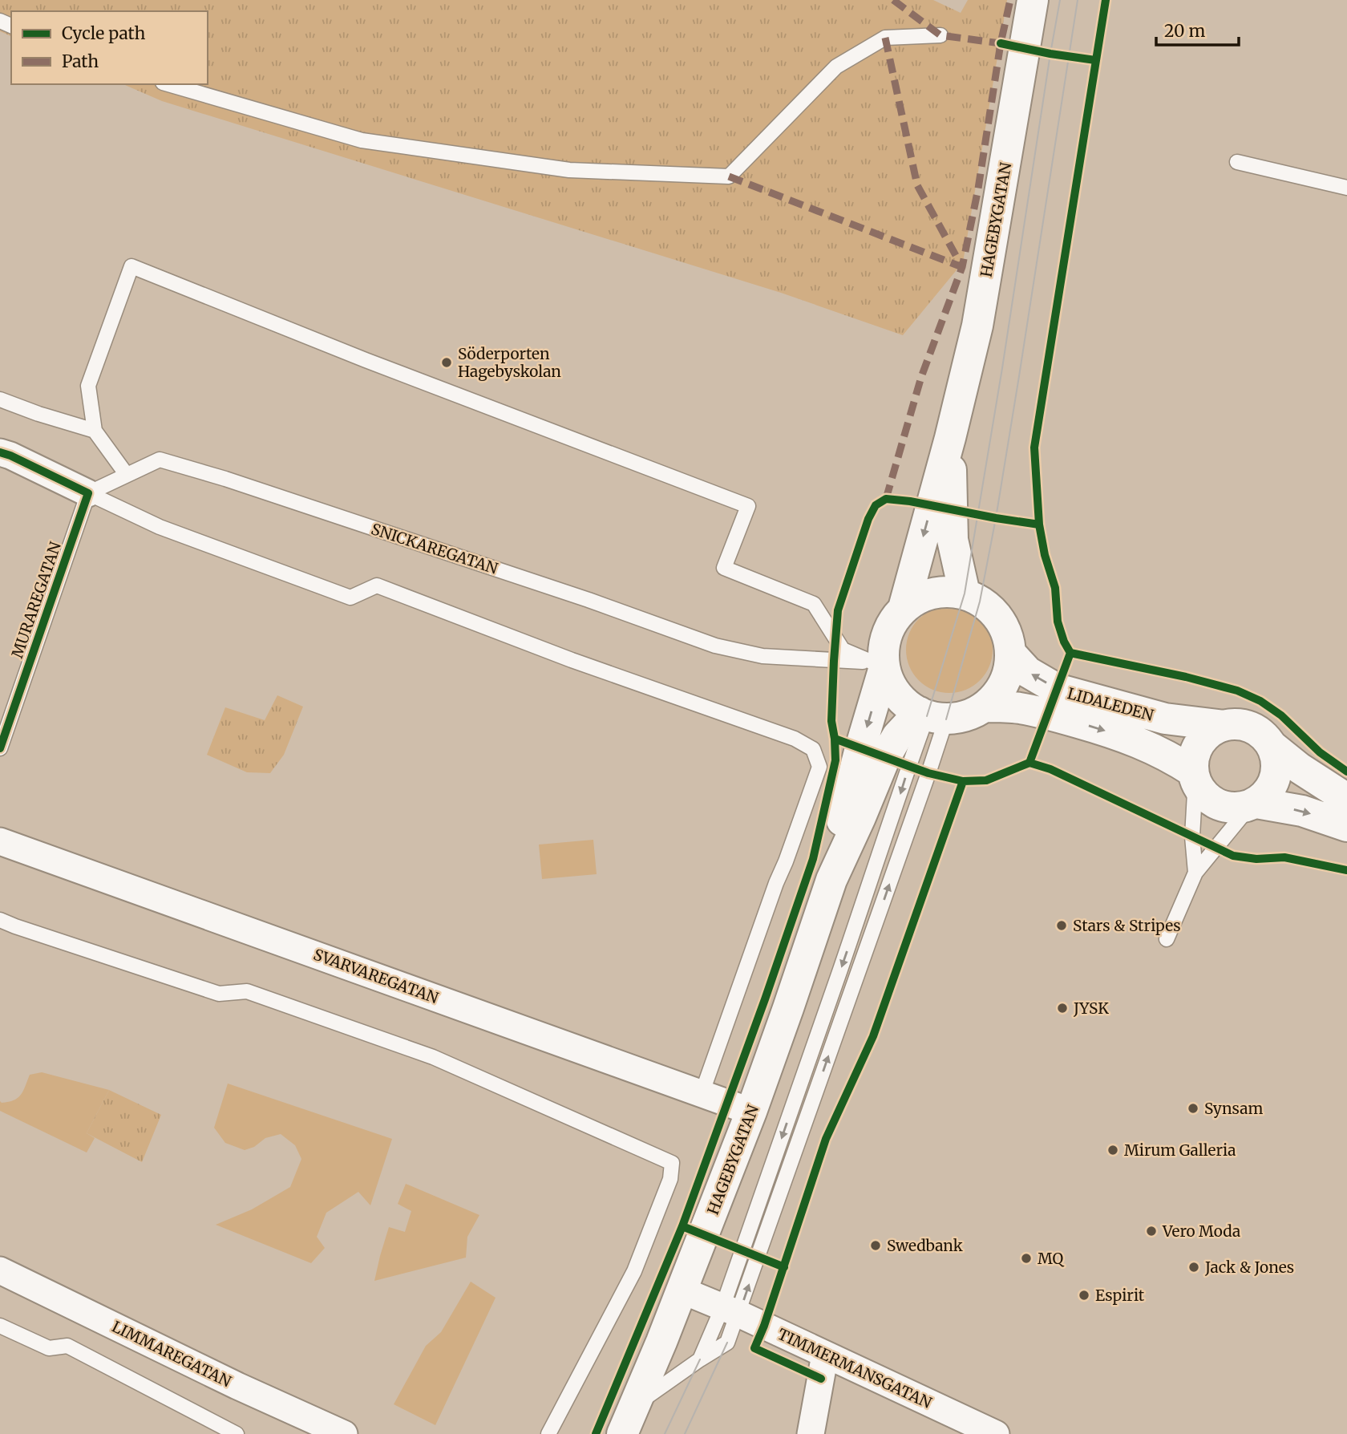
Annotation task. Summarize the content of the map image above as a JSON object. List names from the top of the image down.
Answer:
{
  "streets": {
    "street": [
      "HAGEBYGATAN",
      "LIDALEDEN",
      "SVARVAREGATAN",
      "LIMMAREGATAN",
      "TIMMERMANSGATAN"
    ],
    "lane": ["SNICKAREGATAN", "MURAREGATAN"]
  },
  "crossings": [
    ["HAGEBYGATAN", "SNICKAREGATAN"],
    ["HAGEBYGATAN", "LIDALEDEN"],
    ["HAGEBYGATAN", "SVARVAREGATAN"],
    ["HAGEBYGATAN", "TIMMERMANSGATAN"],
    ["SNICKAREGATAN", "MURAREGATAN"],
    ["SNICKAREGATAN", "LIDALEDEN"]
  ],
  "places": [
    "Söderporten Hagebyskolan",
    "Stars & Stripes",
    "JYSK",
    "Synsam",
    "Mirum Galleria",
    "Vero Moda",
    "Swedbank",
    "MQ",
    "Jack & Jones",
    "Espirit"
  ],
  "legend": ["Cycle path", "Path"],
  "scale_bar": "20 m"
}
